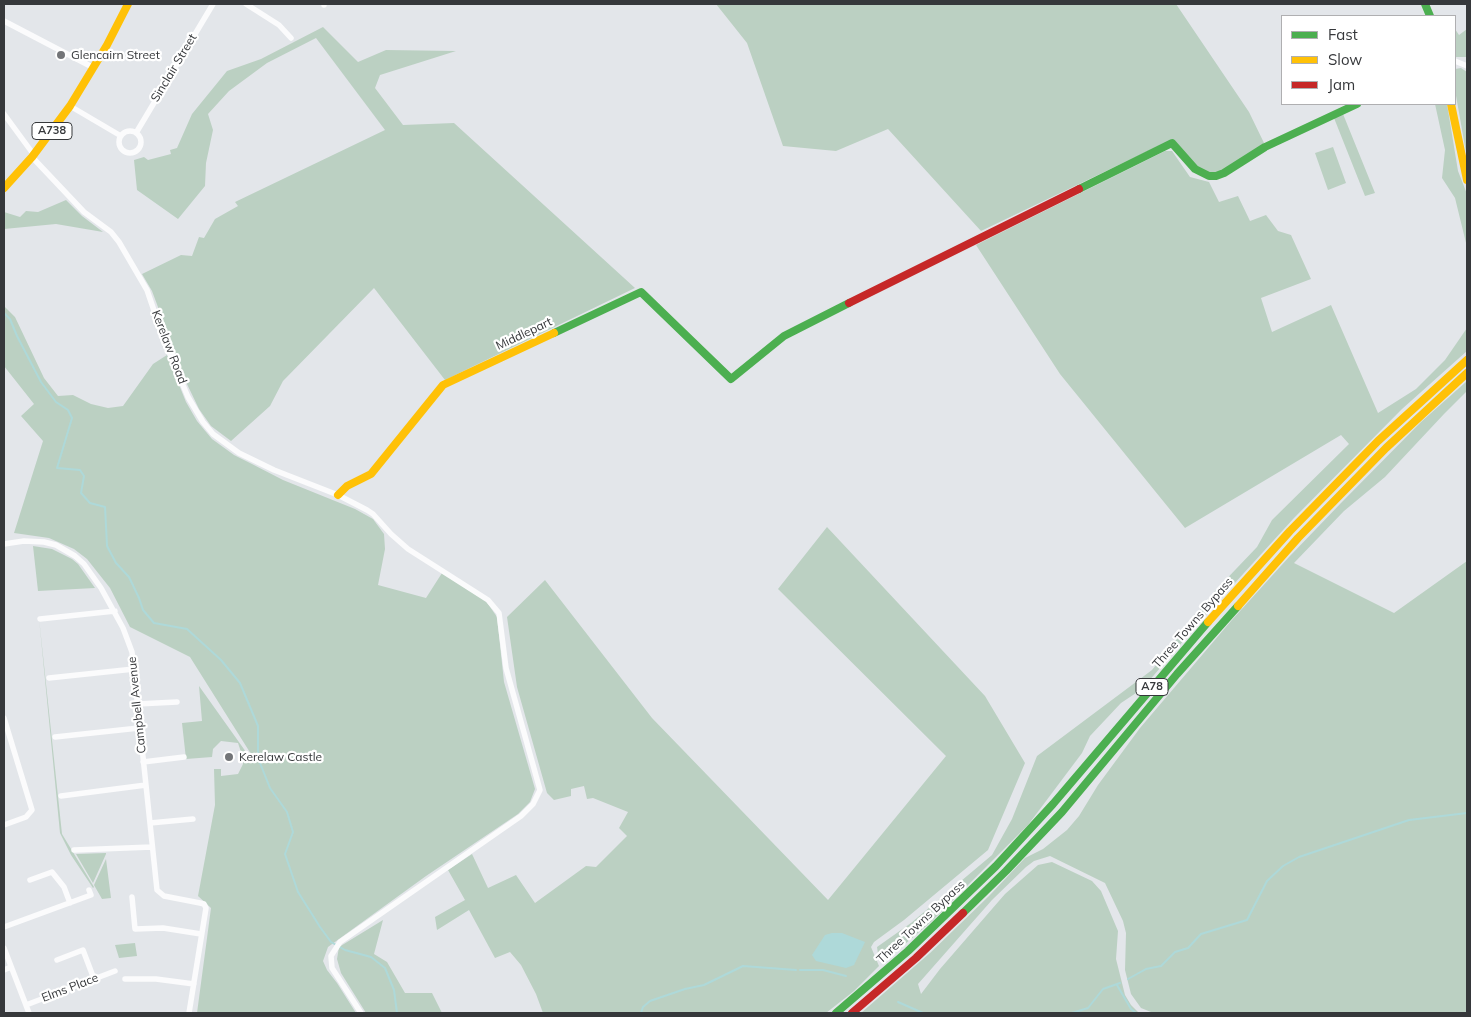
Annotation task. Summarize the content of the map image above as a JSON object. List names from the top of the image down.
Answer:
{
  "streets": {
    "main road": [
      "A738",
      "Middlepart",
      "Three Towns Bypass",
      "A78"
    ],
    "street": [
      "Sinclair Street",
      "Kerelaw Road",
      "Campbell Avenue",
      "Elms Place"
    ]
  },
  "crossings": [
    ["A738", "Kerelaw Road"],
    ["Middlepart", "Kerelaw Road"]
  ],
  "places": ["Glencairn Street", "Kerelaw Castle"],
  "legend": ["Fast", "Slow", "Jam"]
}
